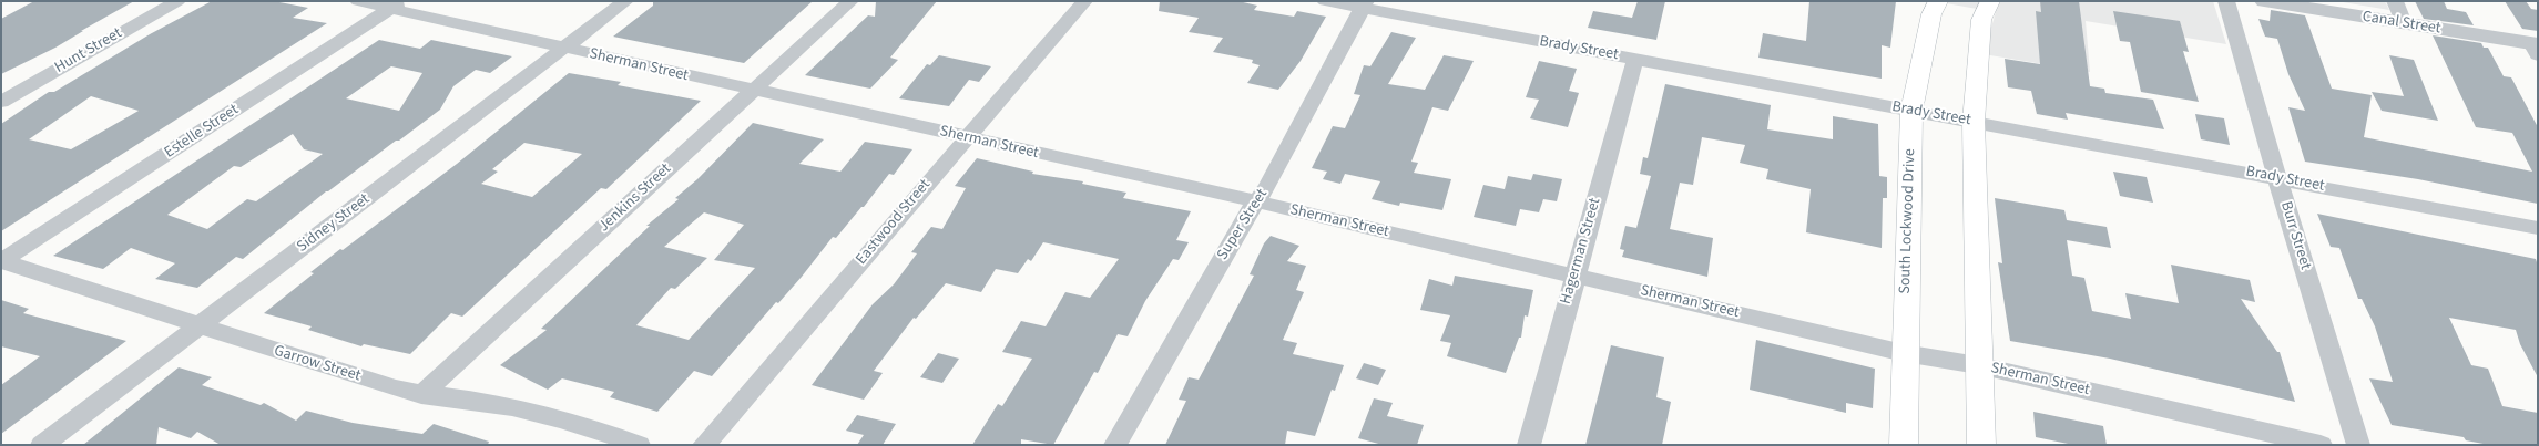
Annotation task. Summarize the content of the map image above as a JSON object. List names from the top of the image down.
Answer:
{
  "streets": {
    "main road": ["South Lockwood Drive"],
    "street": [
      "Canal Street",
      "Brady Street",
      "Hunt Street",
      "Sherman Street",
      "Estelle Street",
      "Jenkins Street",
      "Eastwood Street",
      "Sidney Street",
      "Super Street",
      "Burr Street",
      "Hagerman Street",
      "Garrow Street"
    ]
  },
  "crossings": [
    ["Brady Street", "South Lockwood Drive"],
    ["Brady Street", "Super Street"],
    ["Brady Street", "Burr Street"],
    ["Brady Street", "Hagerman Street"],
    ["Sherman Street", "Estelle Street"],
    ["Sherman Street", "Jenkins Street"],
    ["Sherman Street", "South Lockwood Drive"],
    ["Sherman Street", "Eastwood Street"],
    ["Sherman Street", "Sidney Street"],
    ["Sherman Street", "Super Street"],
    ["Sherman Street", "Hagerman Street"],
    ["Estelle Street", "Garrow Street"],
    ["Jenkins Street", "Garrow Street"],
    ["Sidney Street", "Garrow Street"]
  ]
}
